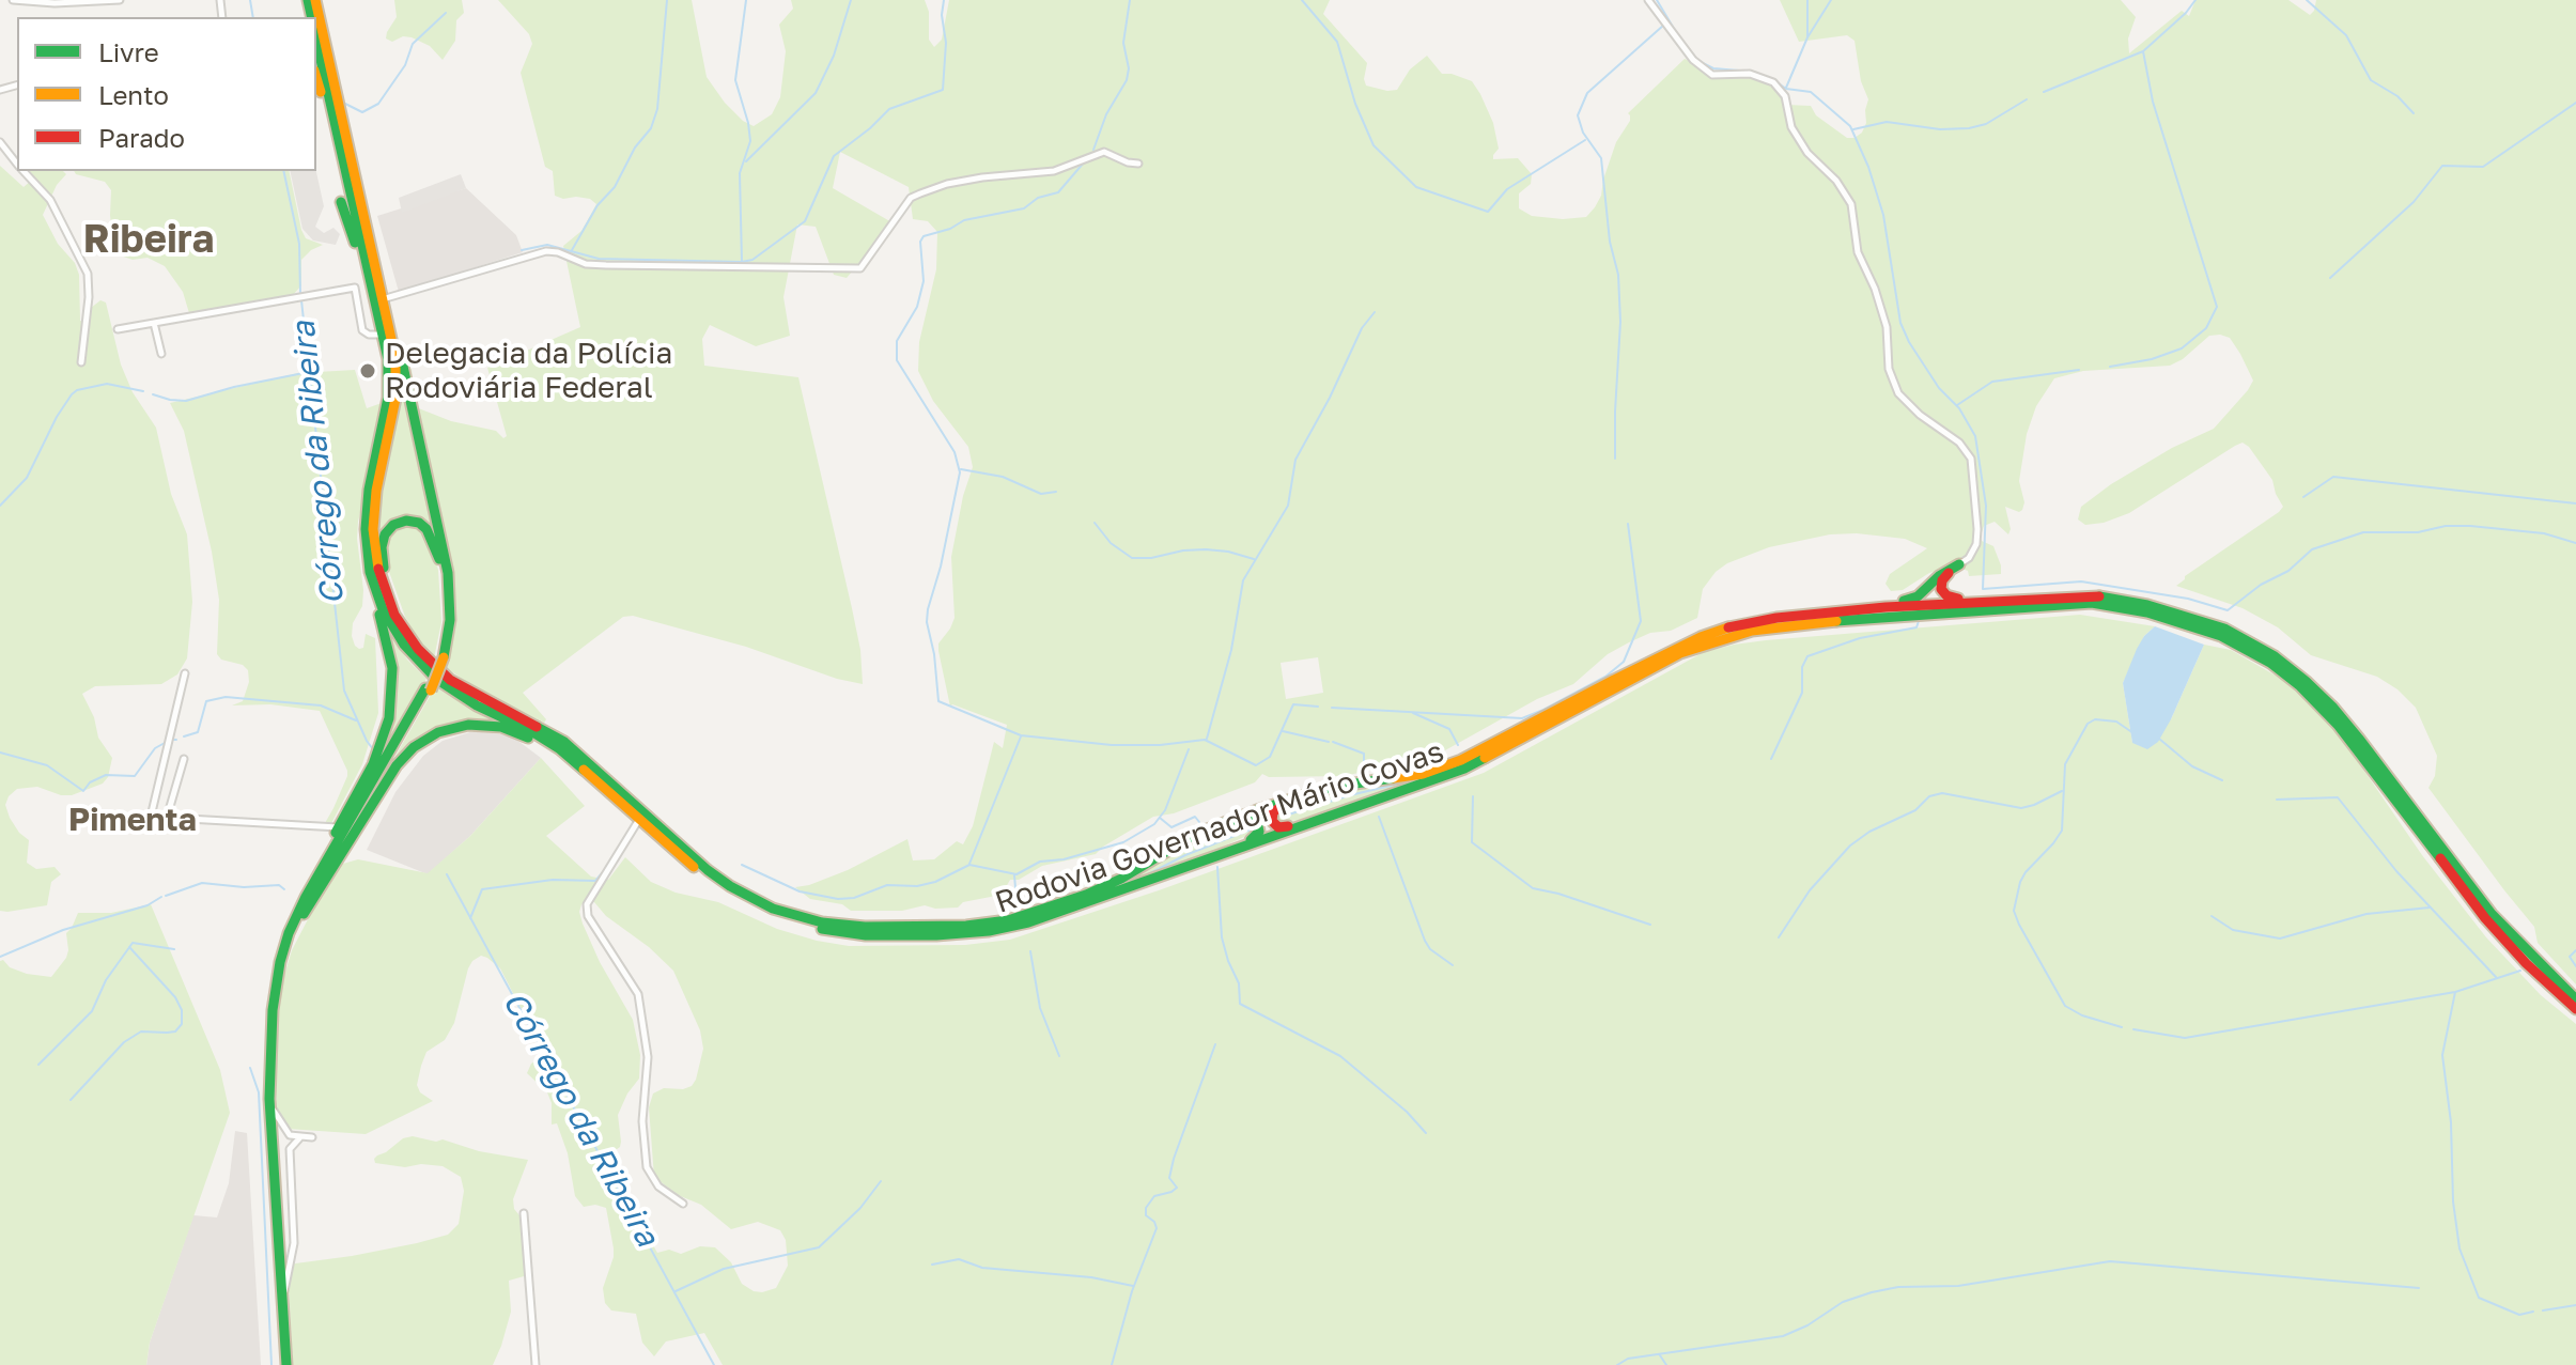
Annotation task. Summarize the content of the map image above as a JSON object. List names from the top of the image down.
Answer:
{
  "streets": {
    "highway": ["Rodovia Governador Mário Covas"]
  },
  "districts": ["Ribeira", "Pimenta"],
  "water": ["Córrego da Ribeira"],
  "places": ["Delegacia da Polícia Rodoviária Federal"],
  "legend": ["Livre", "Lento", "Parado"]
}
